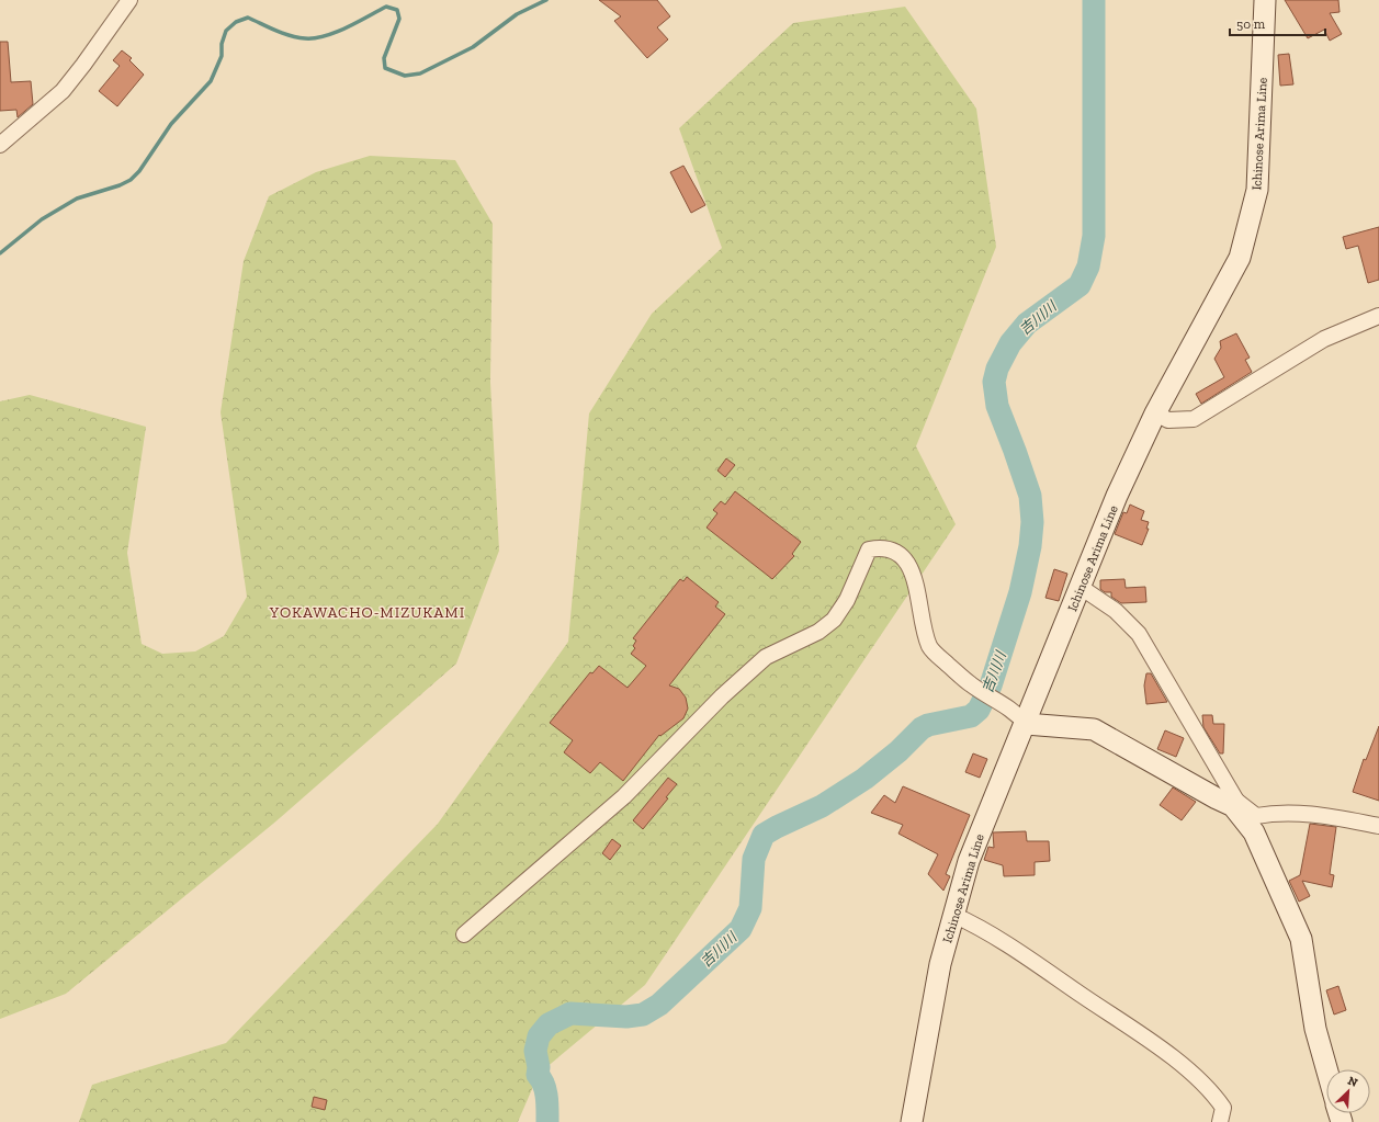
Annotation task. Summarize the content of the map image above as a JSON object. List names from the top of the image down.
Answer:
{
  "streets": {
    "main road": ["Ichinose Arima Line"]
  },
  "districts": ["YOKAWACHO-MIZUKAMI"],
  "water": ["吉川川"],
  "scale_bar": "50 m",
  "north": "top right"
}
